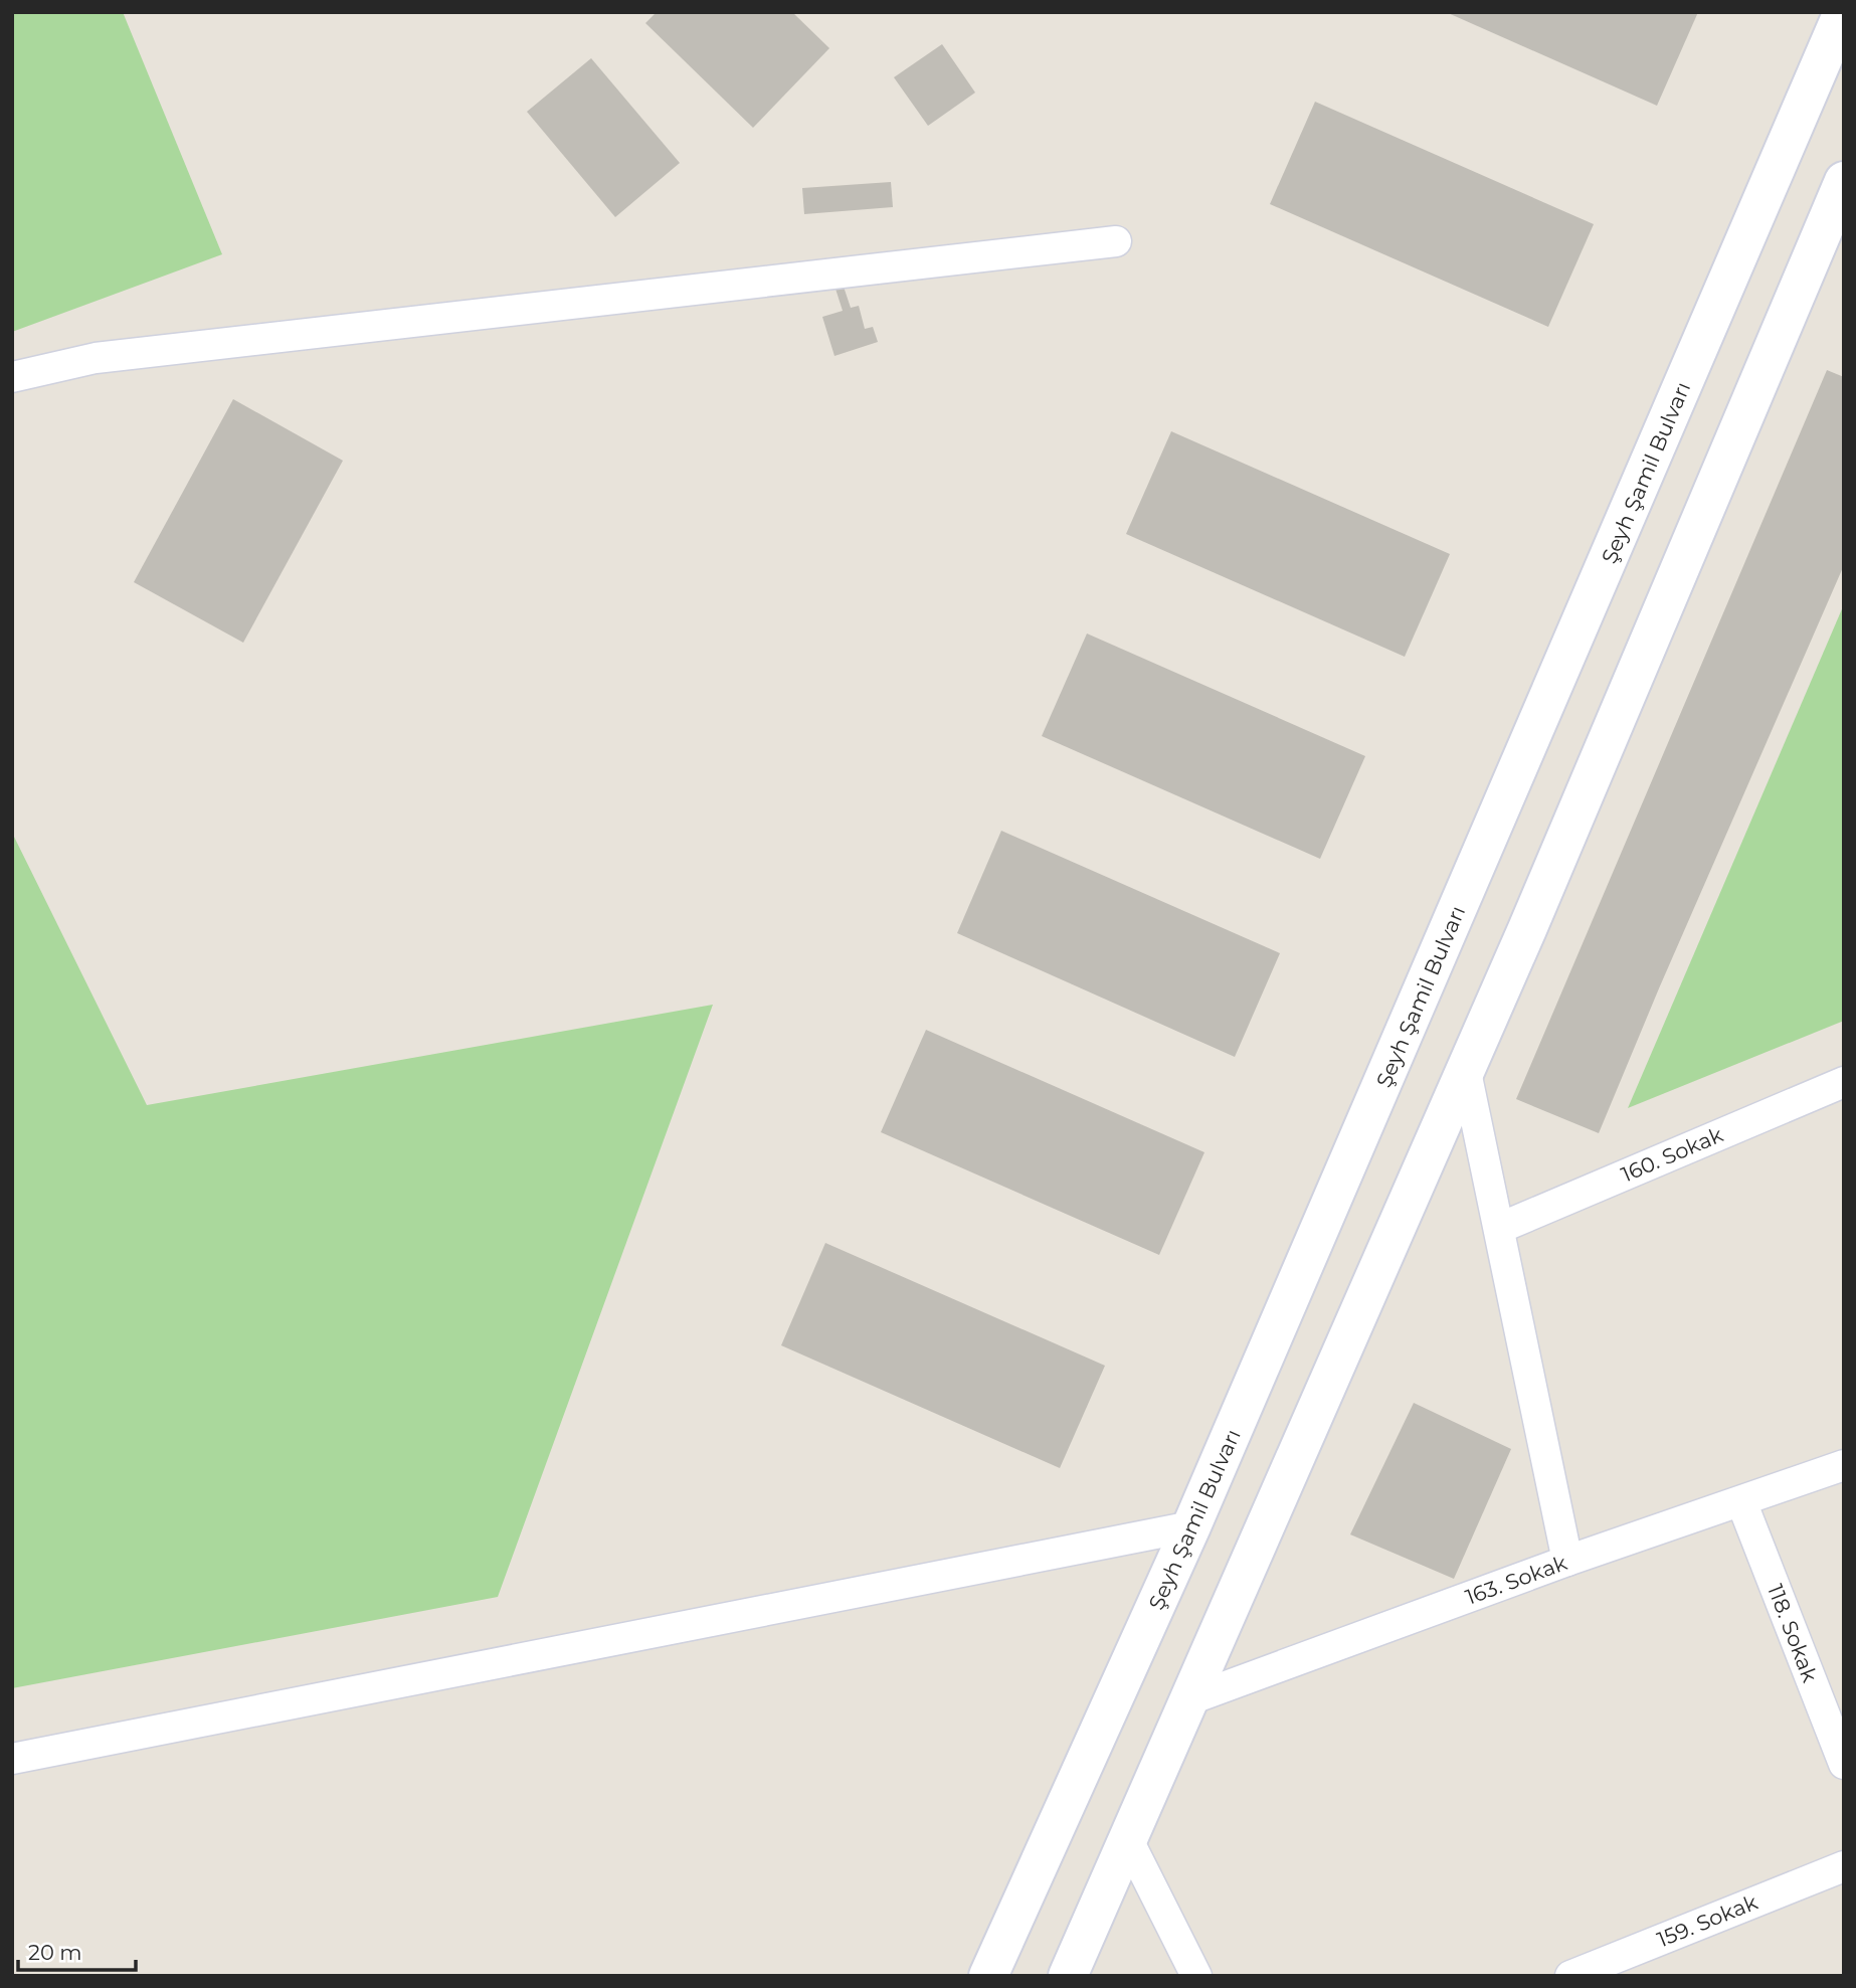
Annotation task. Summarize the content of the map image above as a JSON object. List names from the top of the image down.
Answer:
{
  "streets": {
    "main road": ["Şeyh Şamil Bulvarı"],
    "street": [
      "160. Sokak",
      "163. Sokak",
      "118. Sokak",
      "159. Sokak"
    ]
  },
  "crossings": [
    ["163. Sokak", "118. Sokak"]
  ],
  "scale_bar": "20 m"
}
